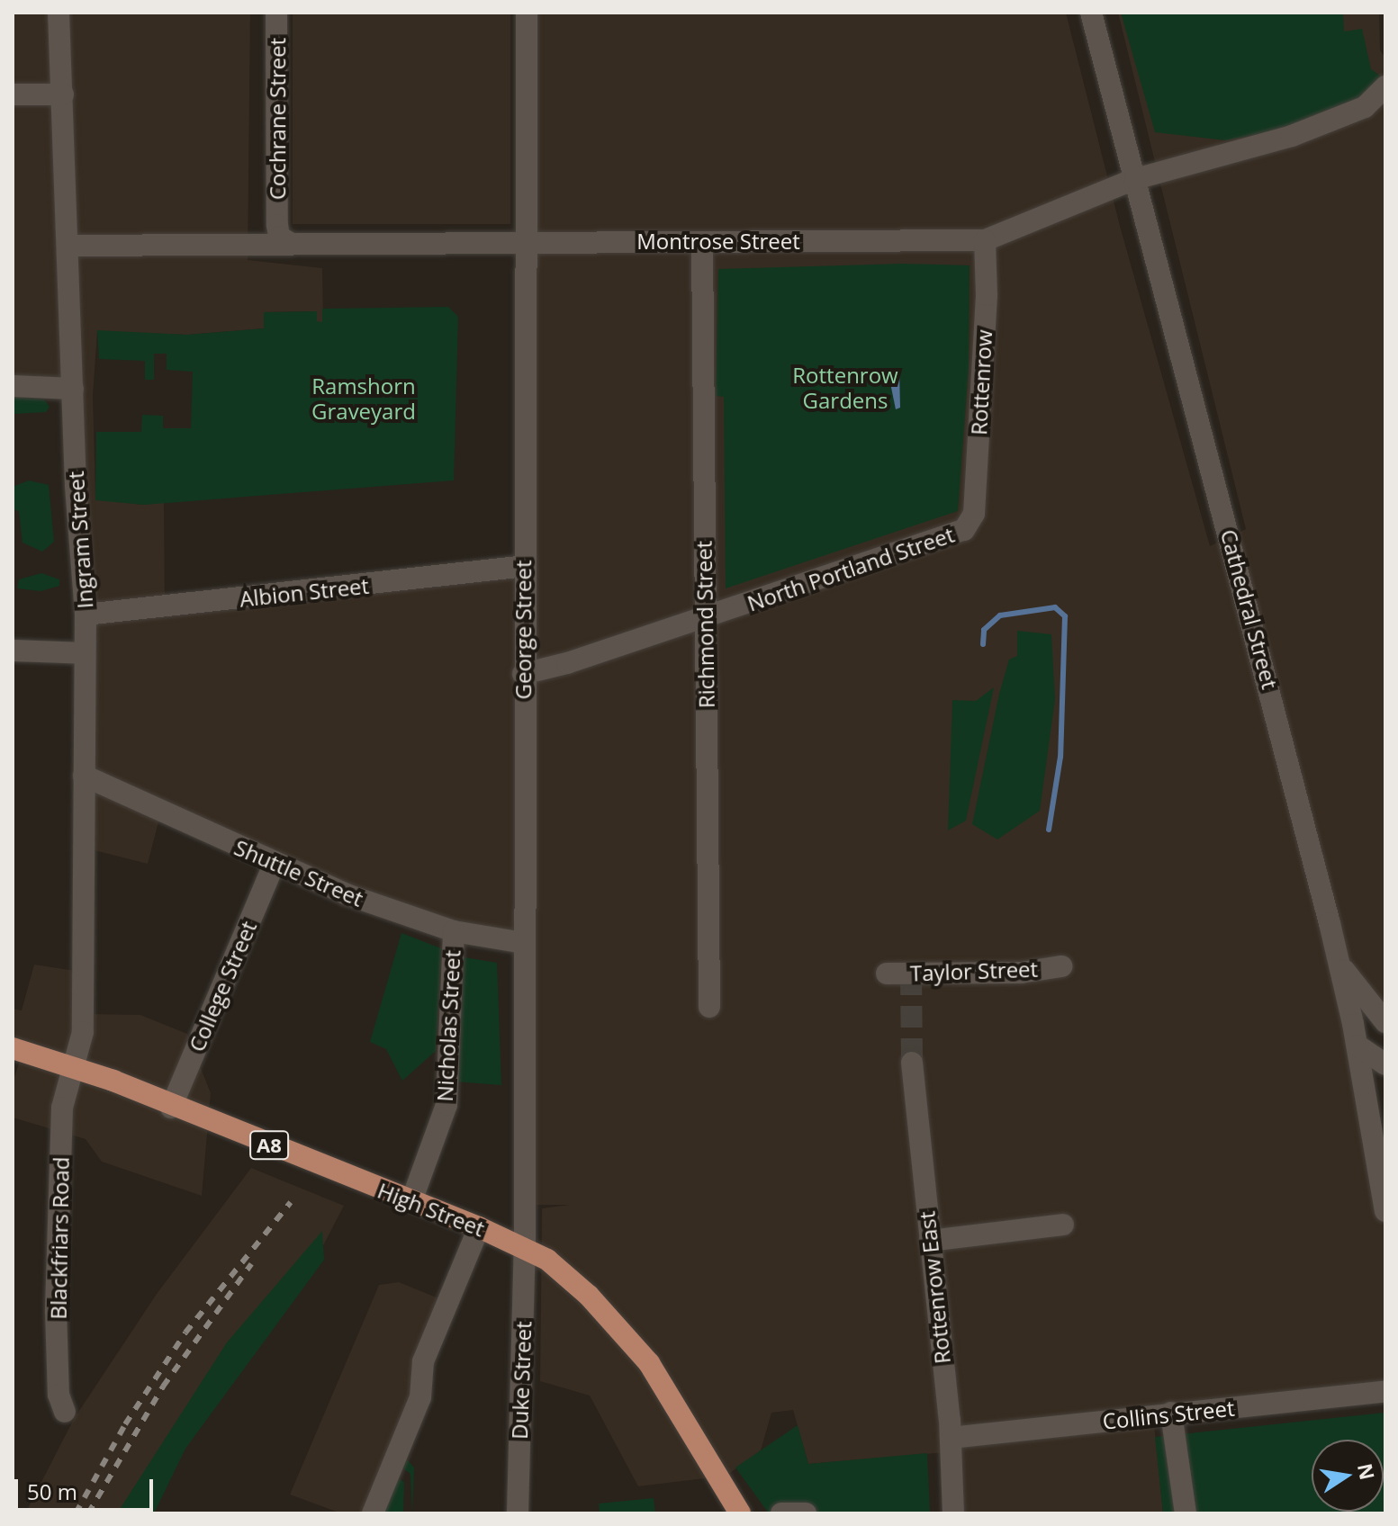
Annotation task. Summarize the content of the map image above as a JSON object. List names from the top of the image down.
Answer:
{
  "streets": {
    "main road": ["A8", "High Street"],
    "street": [
      "Cochrane Street",
      "Montrose Street",
      "Rottenrow",
      "Ingram Street",
      "North Portland Street",
      "Albion Street",
      "Cathedral Street",
      "Richmond Street",
      "George Street",
      "Shuttle Street",
      "Taylor Street",
      "College Street",
      "Nicholas Street",
      "Blackfriars Road",
      "Rottenrow East",
      "Duke Street",
      "Collins Street"
    ]
  },
  "crossings": [
    ["Cochrane Street", "Montrose Street"],
    ["Montrose Street", "Rottenrow"],
    ["Montrose Street", "Ingram Street"],
    ["Montrose Street", "Cathedral Street"],
    ["Montrose Street", "Richmond Street"],
    ["Montrose Street", "George Street"],
    ["Rottenrow", "North Portland Street"],
    ["Ingram Street", "Albion Street"],
    ["Ingram Street", "Shuttle Street"],
    ["Ingram Street", "High Street"],
    ["Ingram Street", "Blackfriars Road"],
    ["North Portland Street", "Richmond Street"],
    ["North Portland Street", "George Street"],
    ["Albion Street", "George Street"],
    ["George Street", "Shuttle Street"],
    ["George Street", "High Street"],
    ["George Street", "Duke Street"],
    ["Shuttle Street", "College Street"],
    ["Shuttle Street", "Nicholas Street"],
    ["College Street", "High Street"],
    ["Nicholas Street", "High Street"],
    ["High Street", "Blackfriars Road"],
    ["High Street", "Duke Street"],
    ["Rottenrow East", "Collins Street"]
  ],
  "parks": ["Rottenrow Gardens", "Ramshorn Graveyard"],
  "scale_bar": "50 m",
  "north": "right"
}
